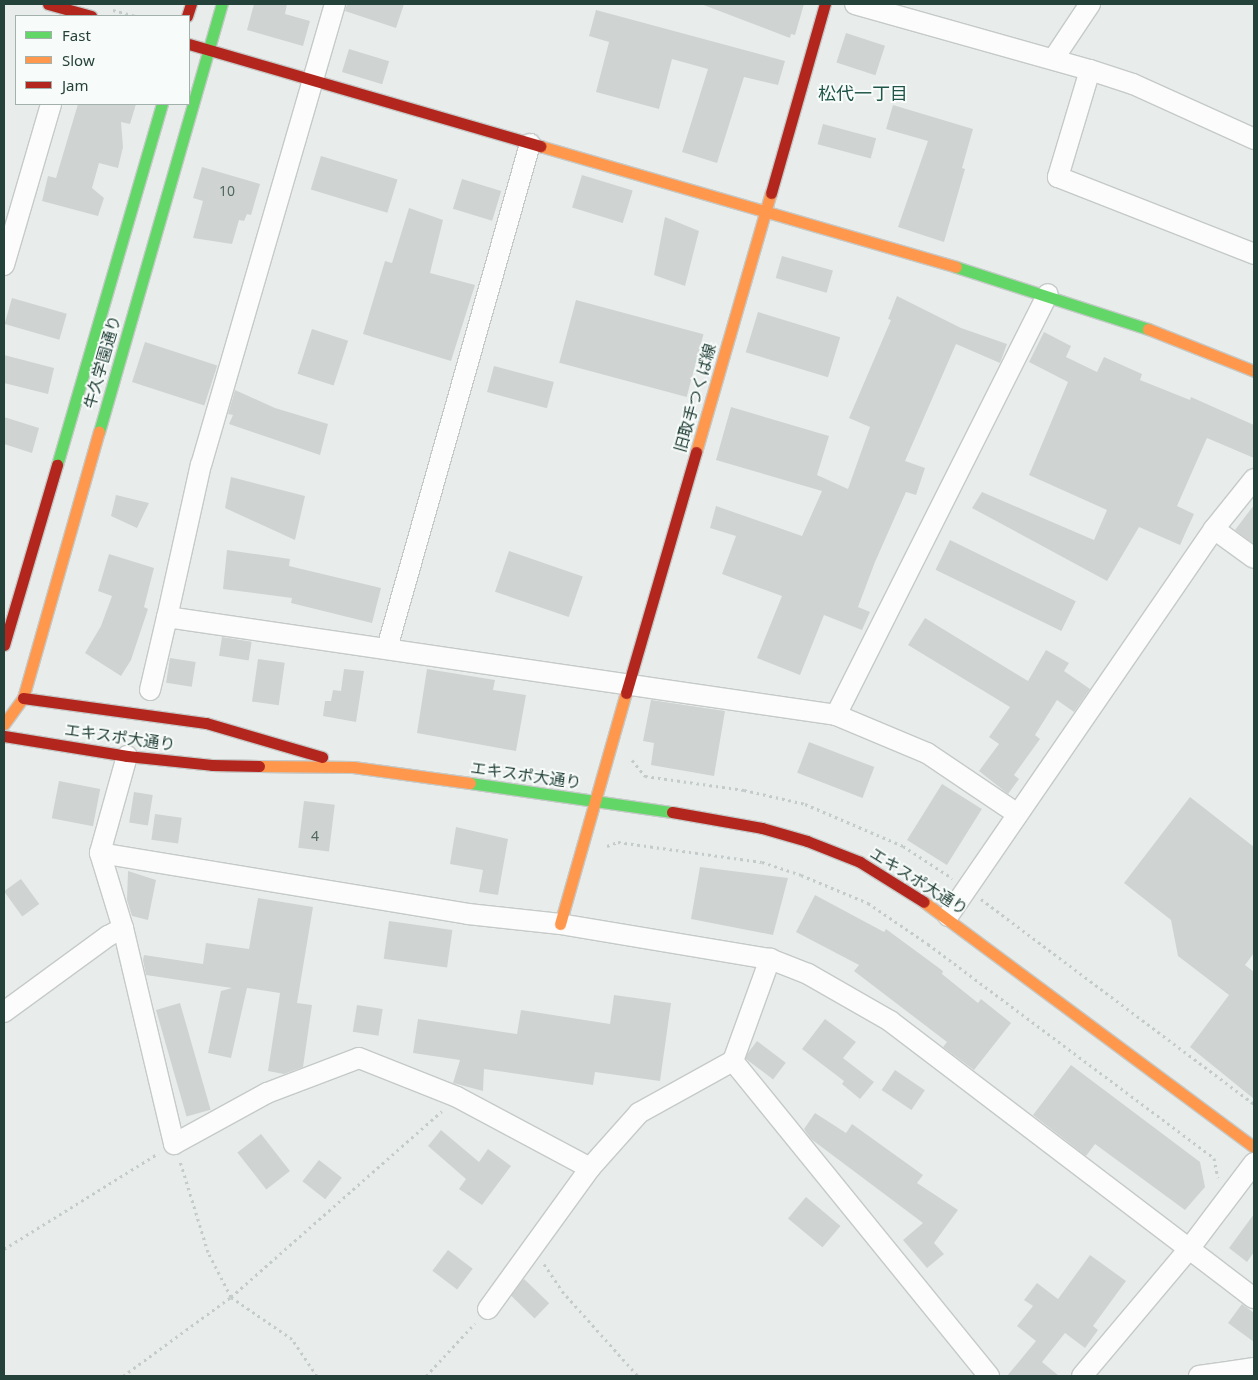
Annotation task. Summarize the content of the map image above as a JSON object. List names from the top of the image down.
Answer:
{
  "streets": {
    "main road": ["牛久学園通り", "旧取手つくば線", "エキスポ大通り"]
  },
  "crossings": [
    ["牛久学園通り", "エキスポ大通り"],
    ["旧取手つくば線", "エキスポ大通り"]
  ],
  "districts": ["松代一丁目"],
  "house_numbers": ["10", "4"],
  "legend": ["Fast", "Slow", "Jam"]
}
